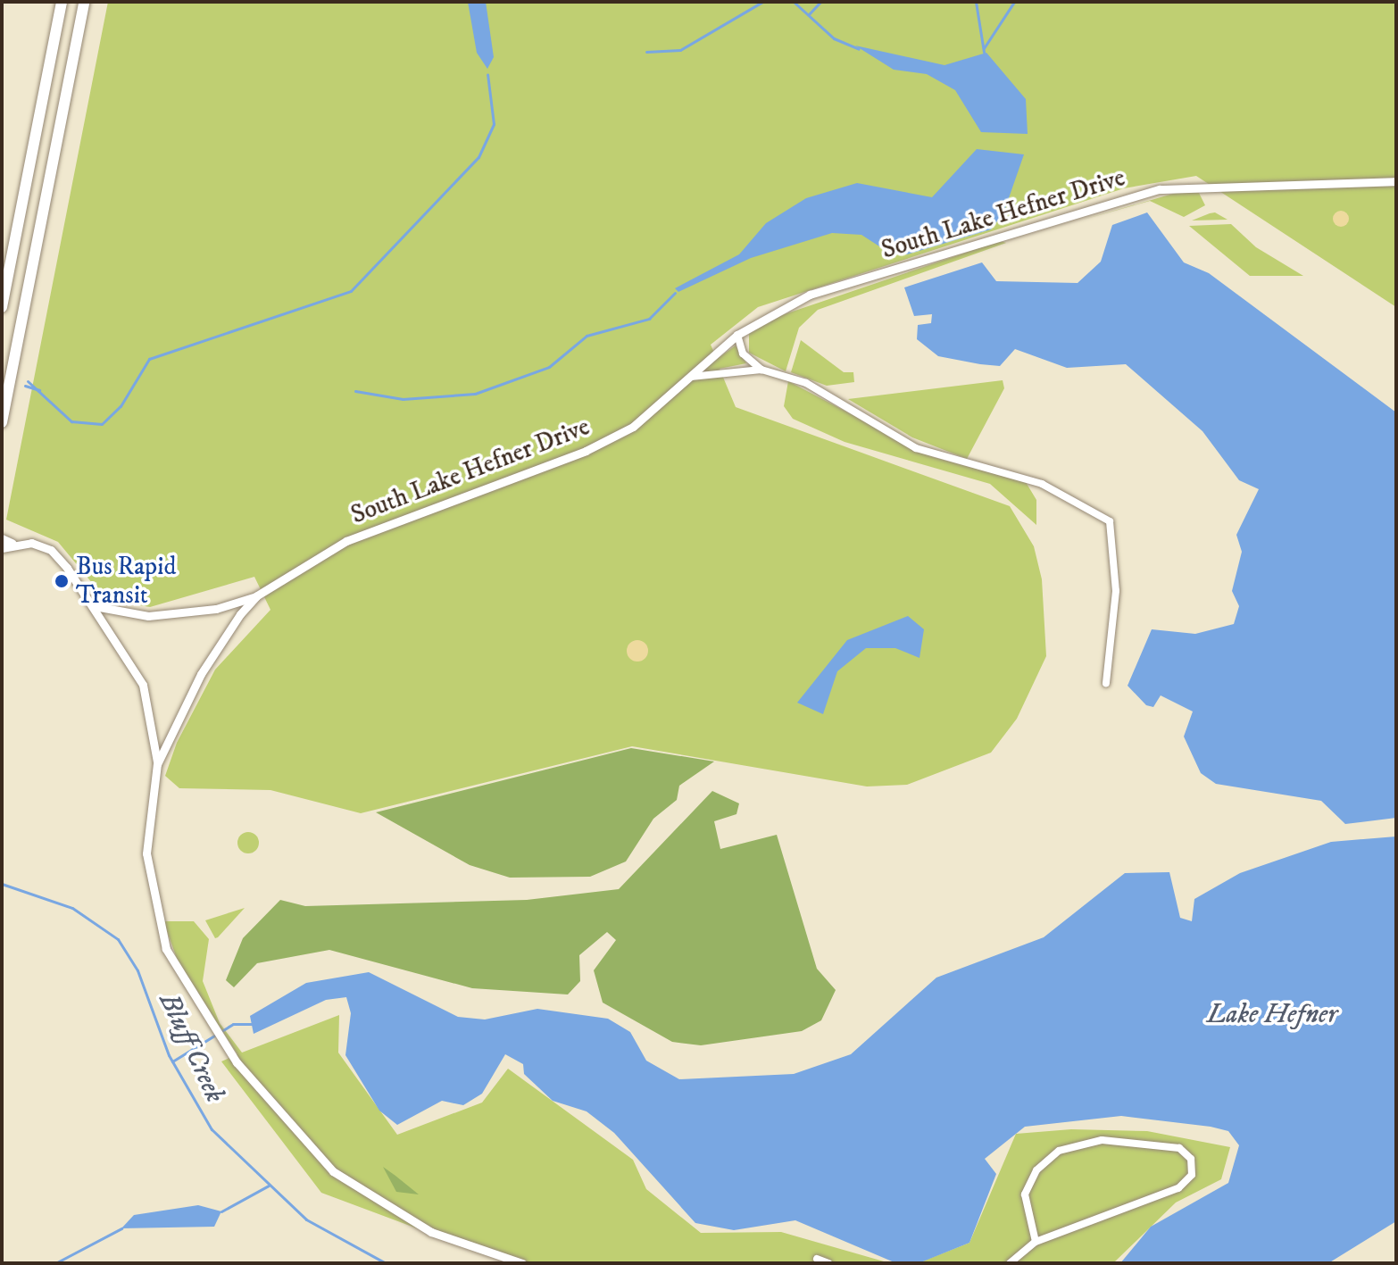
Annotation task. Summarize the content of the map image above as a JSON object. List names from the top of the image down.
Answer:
{
  "streets": {
    "street": ["South Lake Hefner Drive"]
  },
  "water": ["Lake Hefner", "Bluff Creek"],
  "places": ["Bus Rapid Transit"]
}
